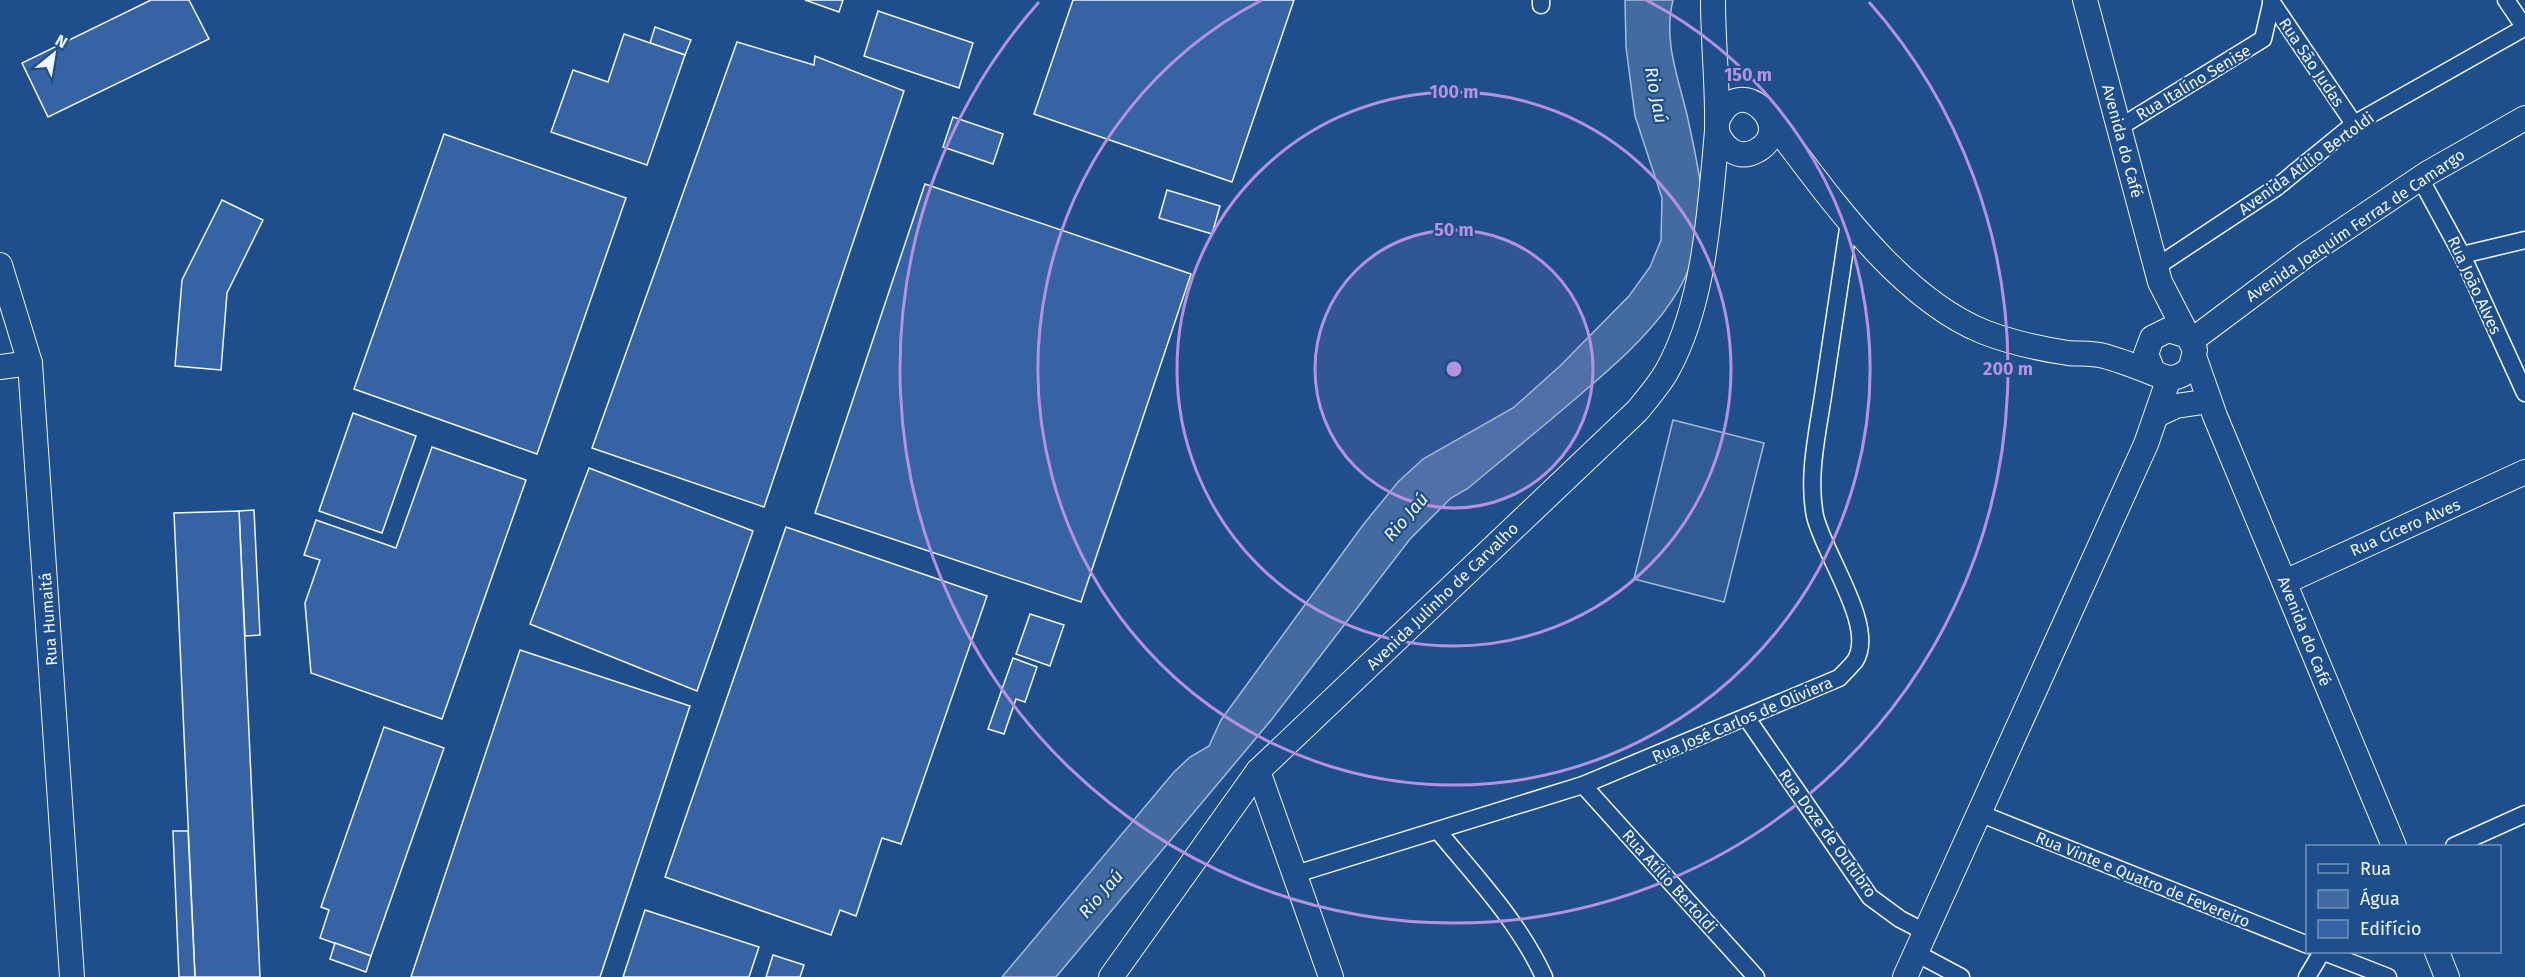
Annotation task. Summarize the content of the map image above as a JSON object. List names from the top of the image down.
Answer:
{
  "streets": {
    "street": [
      "Rua São Judas",
      "Rua Italíno Senise",
      "Avenida do Café",
      "Avenida Atílio Bertoldi",
      "Avenida Joaquim Ferraz de Camargo",
      "Rua João Alves",
      "Rua Cícero Alves",
      "Avenida Julinho de Carvalho",
      "Rua Humaitá",
      "Rua José Carlos de Oliviera",
      "Rua Doze de Outubro",
      "Rua Vinte e Quatro de Fevereiro",
      "Rua Atílio Bertoldi"
    ]
  },
  "crossings": [
    ["Rua São Judas", "Rua Italíno Senise"],
    ["Rua São Judas", "Avenida Atílio Bertoldi"],
    ["Rua Italíno Senise", "Avenida do Café"],
    ["Avenida do Café", "Avenida Atílio Bertoldi"],
    ["Avenida do Café", "Avenida Joaquim Ferraz de Camargo"],
    ["Avenida do Café", "Rua Cícero Alves"],
    ["Avenida Joaquim Ferraz de Camargo", "Rua João Alves"],
    ["Rua José Carlos de Oliviera", "Rua Doze de Outubro"],
    ["Rua José Carlos de Oliviera", "Rua Atílio Bertoldi"]
  ],
  "water": ["Rio Jaú"],
  "legend": ["Rua", "Água", "Edifício"],
  "north": "top right",
  "rings": [
    "150 m",
    "100 m",
    "50 m",
    "200 m"
  ]
}
